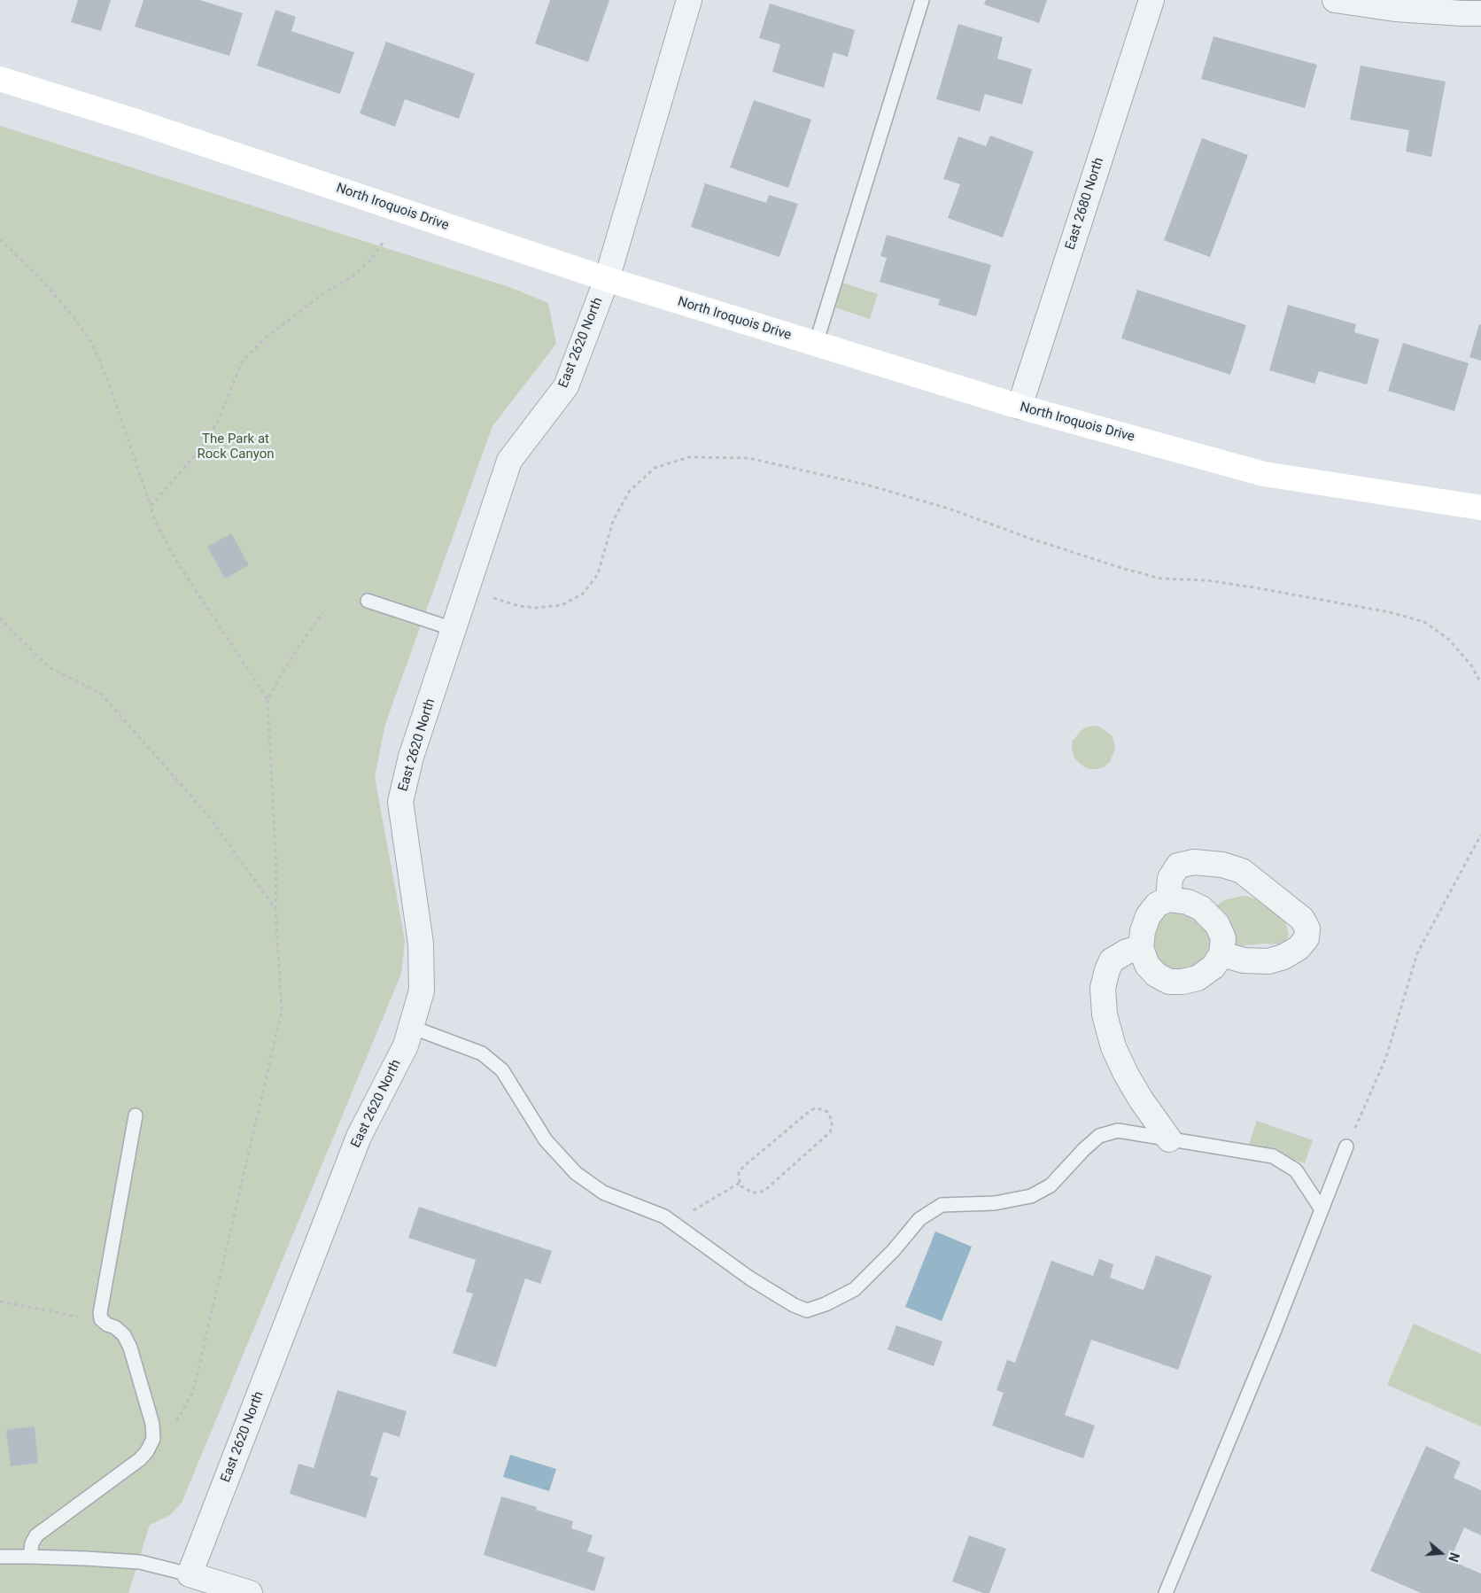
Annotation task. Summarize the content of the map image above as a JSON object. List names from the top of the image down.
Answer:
{
  "streets": {
    "street": ["East 2680 North", "North Iroquois Drive", "East 2620 North"]
  },
  "crossings": [
    ["East 2680 North", "North Iroquois Drive"],
    ["North Iroquois Drive", "East 2620 North"]
  ],
  "parks": ["The Park at Rock Canyon"],
  "north": "right"
}
